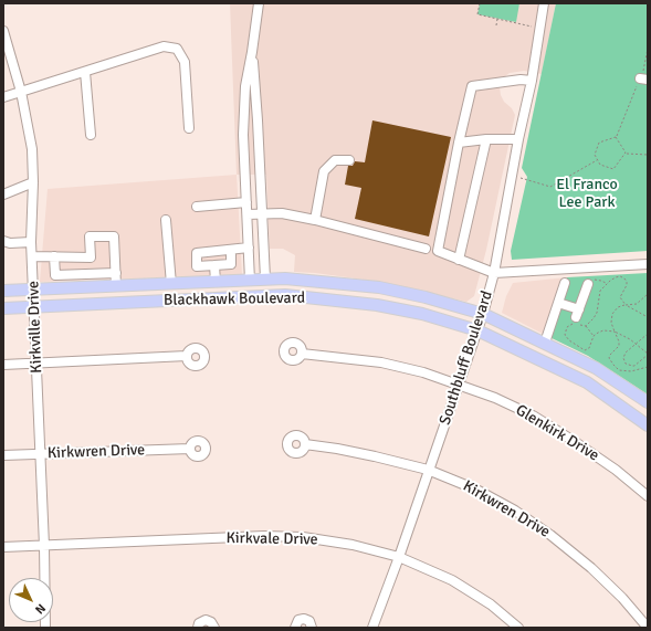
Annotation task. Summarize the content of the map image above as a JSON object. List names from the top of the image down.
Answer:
{
  "streets": {
    "main road": ["Blackhawk Boulevard"],
    "street": [
      "Kirkville Drive",
      "Southbluff Boulevard",
      "Glenkirk Drive",
      "Kirkwren Drive",
      "Kirkvale Drive"
    ]
  },
  "crossings": [
    ["Blackhawk Boulevard", "Kirkville Drive"],
    ["Blackhawk Boulevard", "Southbluff Boulevard"],
    ["Kirkville Drive", "Kirkwren Drive"],
    ["Kirkville Drive", "Kirkvale Drive"],
    ["Southbluff Boulevard", "Glenkirk Drive"],
    ["Southbluff Boulevard", "Kirkwren Drive"],
    ["Southbluff Boulevard", "Kirkvale Drive"]
  ],
  "parks": ["El Franco Lee Park"],
  "north": "bottom right"
}
